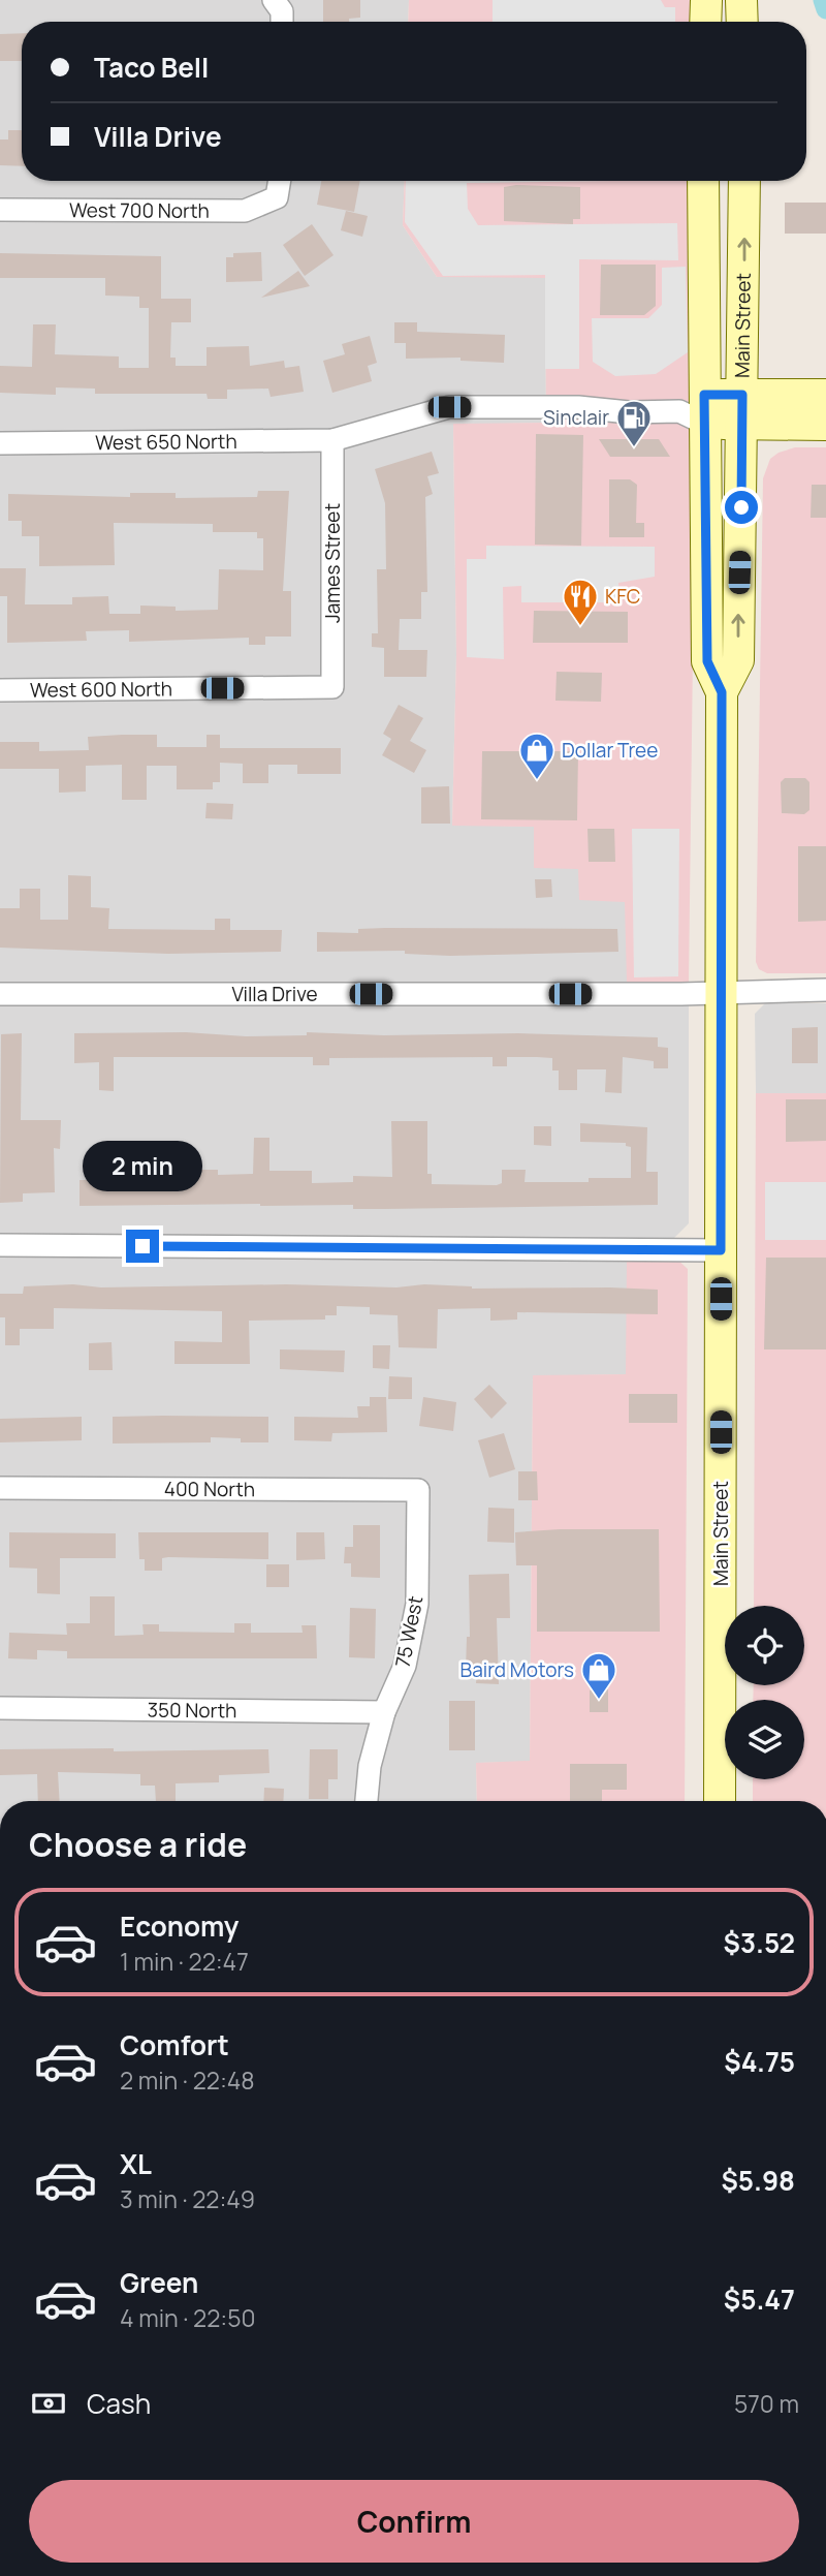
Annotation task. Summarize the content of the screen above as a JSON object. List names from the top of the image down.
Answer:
{
  "streets": {
    "main road": ["Main Street"],
    "street": [
      "West 700 North",
      "West 650 North",
      "James Street",
      "West 600 North",
      "Villa Drive",
      "400 North",
      "75 West",
      "350 North"
    ]
  },
  "crossings": [
    ["Main Street", "West 650 North"],
    ["Main Street", "Villa Drive"],
    ["West 650 North", "James Street"],
    ["James Street", "West 600 North"],
    ["400 North", "75 West"],
    ["75 West", "350 North"]
  ],
  "places": {
    "fuel station": ["Sinclair"],
    "restaurant": ["KFC"],
    "shop": ["Dollar Tree", "Baird Motors"]
  },
  "page": {
    "banner": ["Taco Bell", "Villa Drive"],
    "bubble": "2 min",
    "heading": "Choose a ride",
    "list": [
      {
        "name": "Economy",
        "note": "1 min · 22:47",
        "value": "$3.52"
      },
      {
        "name": "Comfort",
        "note": "2 min · 22:48",
        "value": "$4.75"
      },
      {
        "name": "XL",
        "note": "3 min · 22:49",
        "value": "$5.98"
      },
      {
        "name": "Green",
        "note": "4 min · 22:50",
        "value": "$5.47"
      }
    ],
    "pay": ["Cash", "570 m"],
    "buttons": "Confirm"
  }
}
